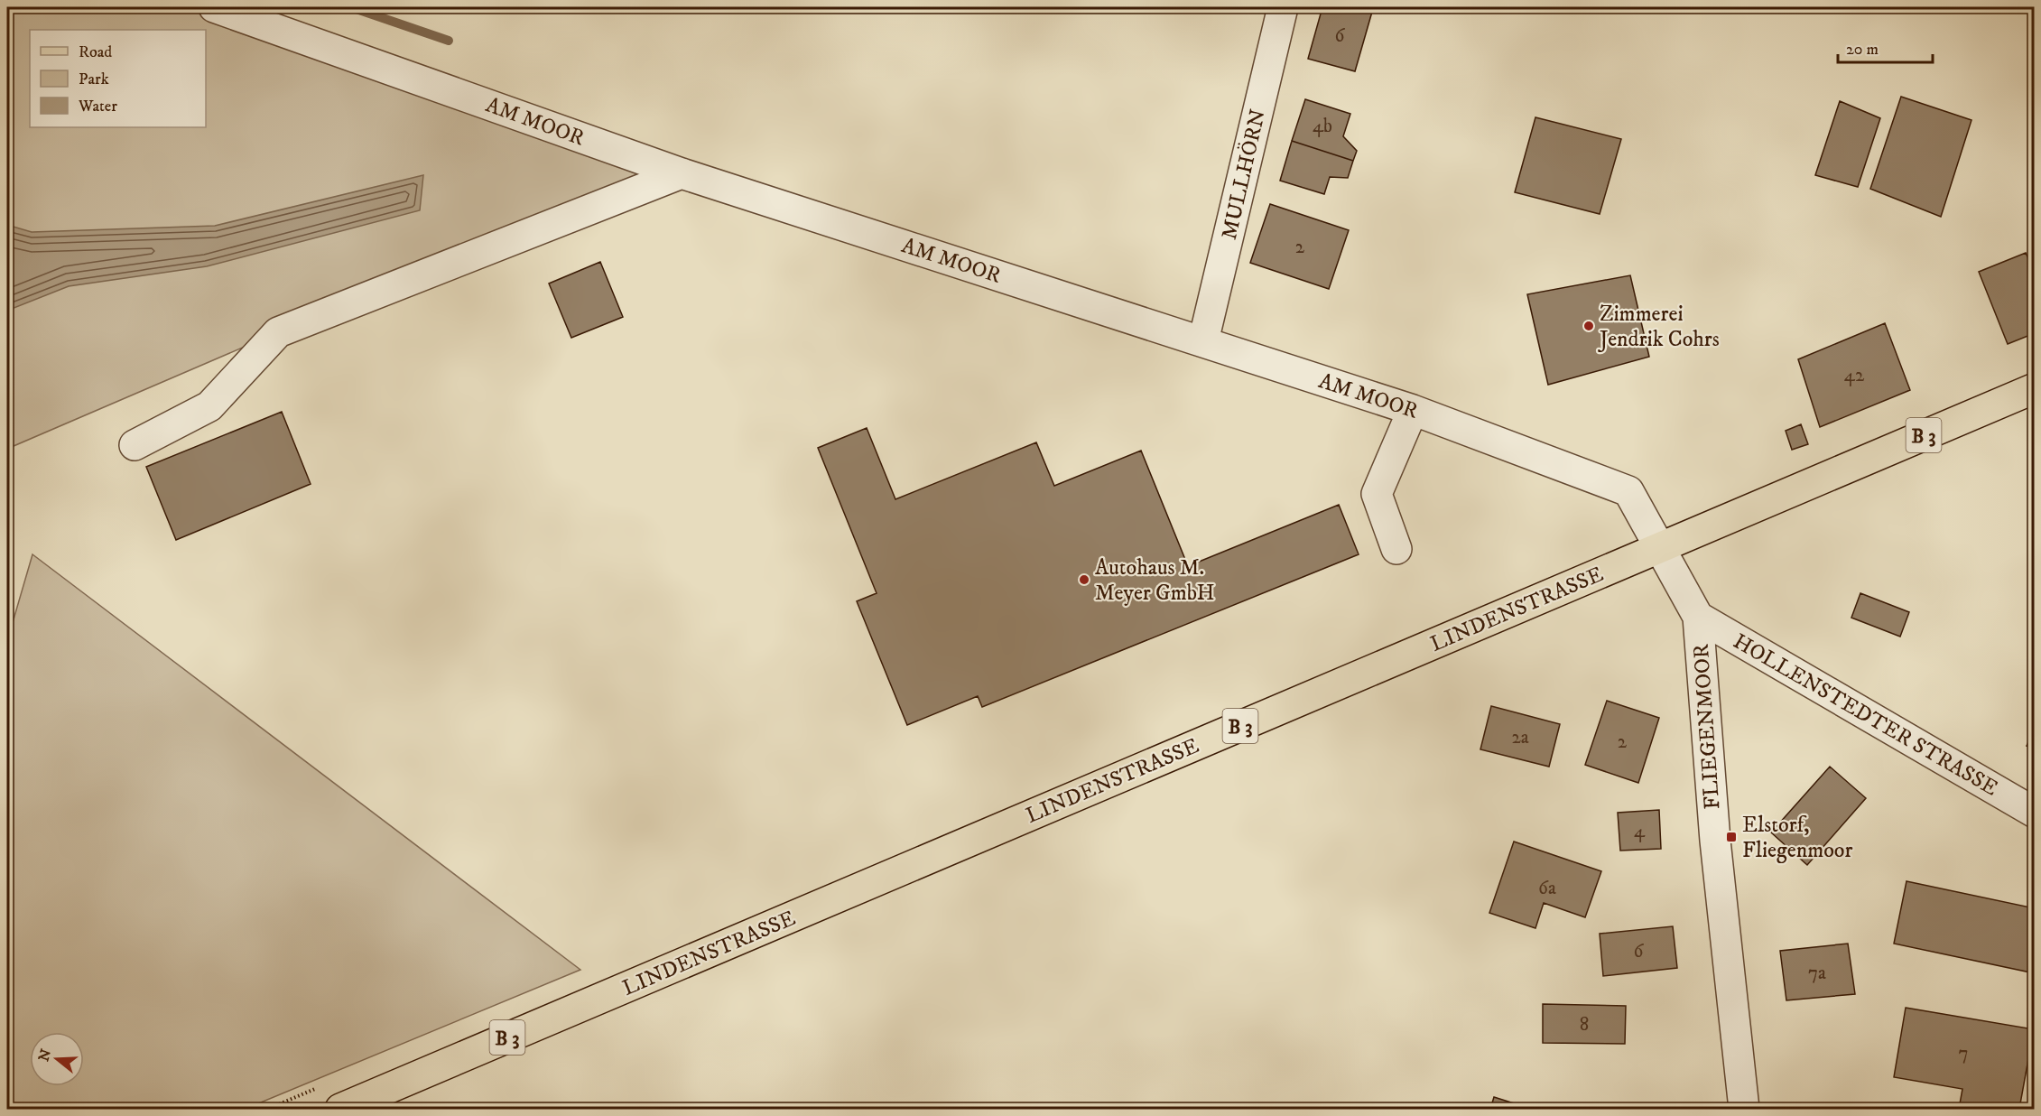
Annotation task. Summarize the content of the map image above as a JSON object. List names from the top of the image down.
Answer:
{
  "streets": {
    "main road": ["B 3", "LINDENSTRASSE"],
    "street": [
      "AM MOOR",
      "MULLHÖRN",
      "HOLLENSTEDTER STRASSE",
      "FLIEGENMOOR"
    ]
  },
  "crossings": [
    ["AM MOOR", "MULLHÖRN"],
    ["AM MOOR", "LINDENSTRASSE"],
    ["AM MOOR", "FLIEGENMOOR"],
    ["LINDENSTRASSE", "FLIEGENMOOR"],
    ["HOLLENSTEDTER STRASSE", "FLIEGENMOOR"]
  ],
  "places": {
    "other": ["Zimmerei Jendrik Cohrs", "Autohaus M. Meyer GmbH"],
    "transit": ["Elstorf, Fliegenmoor"]
  },
  "house_numbers": [
    "6",
    "4b",
    "2",
    "42",
    "2a",
    "2",
    "4",
    "6a",
    "6",
    "7a",
    "8",
    "7"
  ],
  "legend": ["Road", "Park", "Water"],
  "scale_bar": "20 m",
  "north": "left"
}
